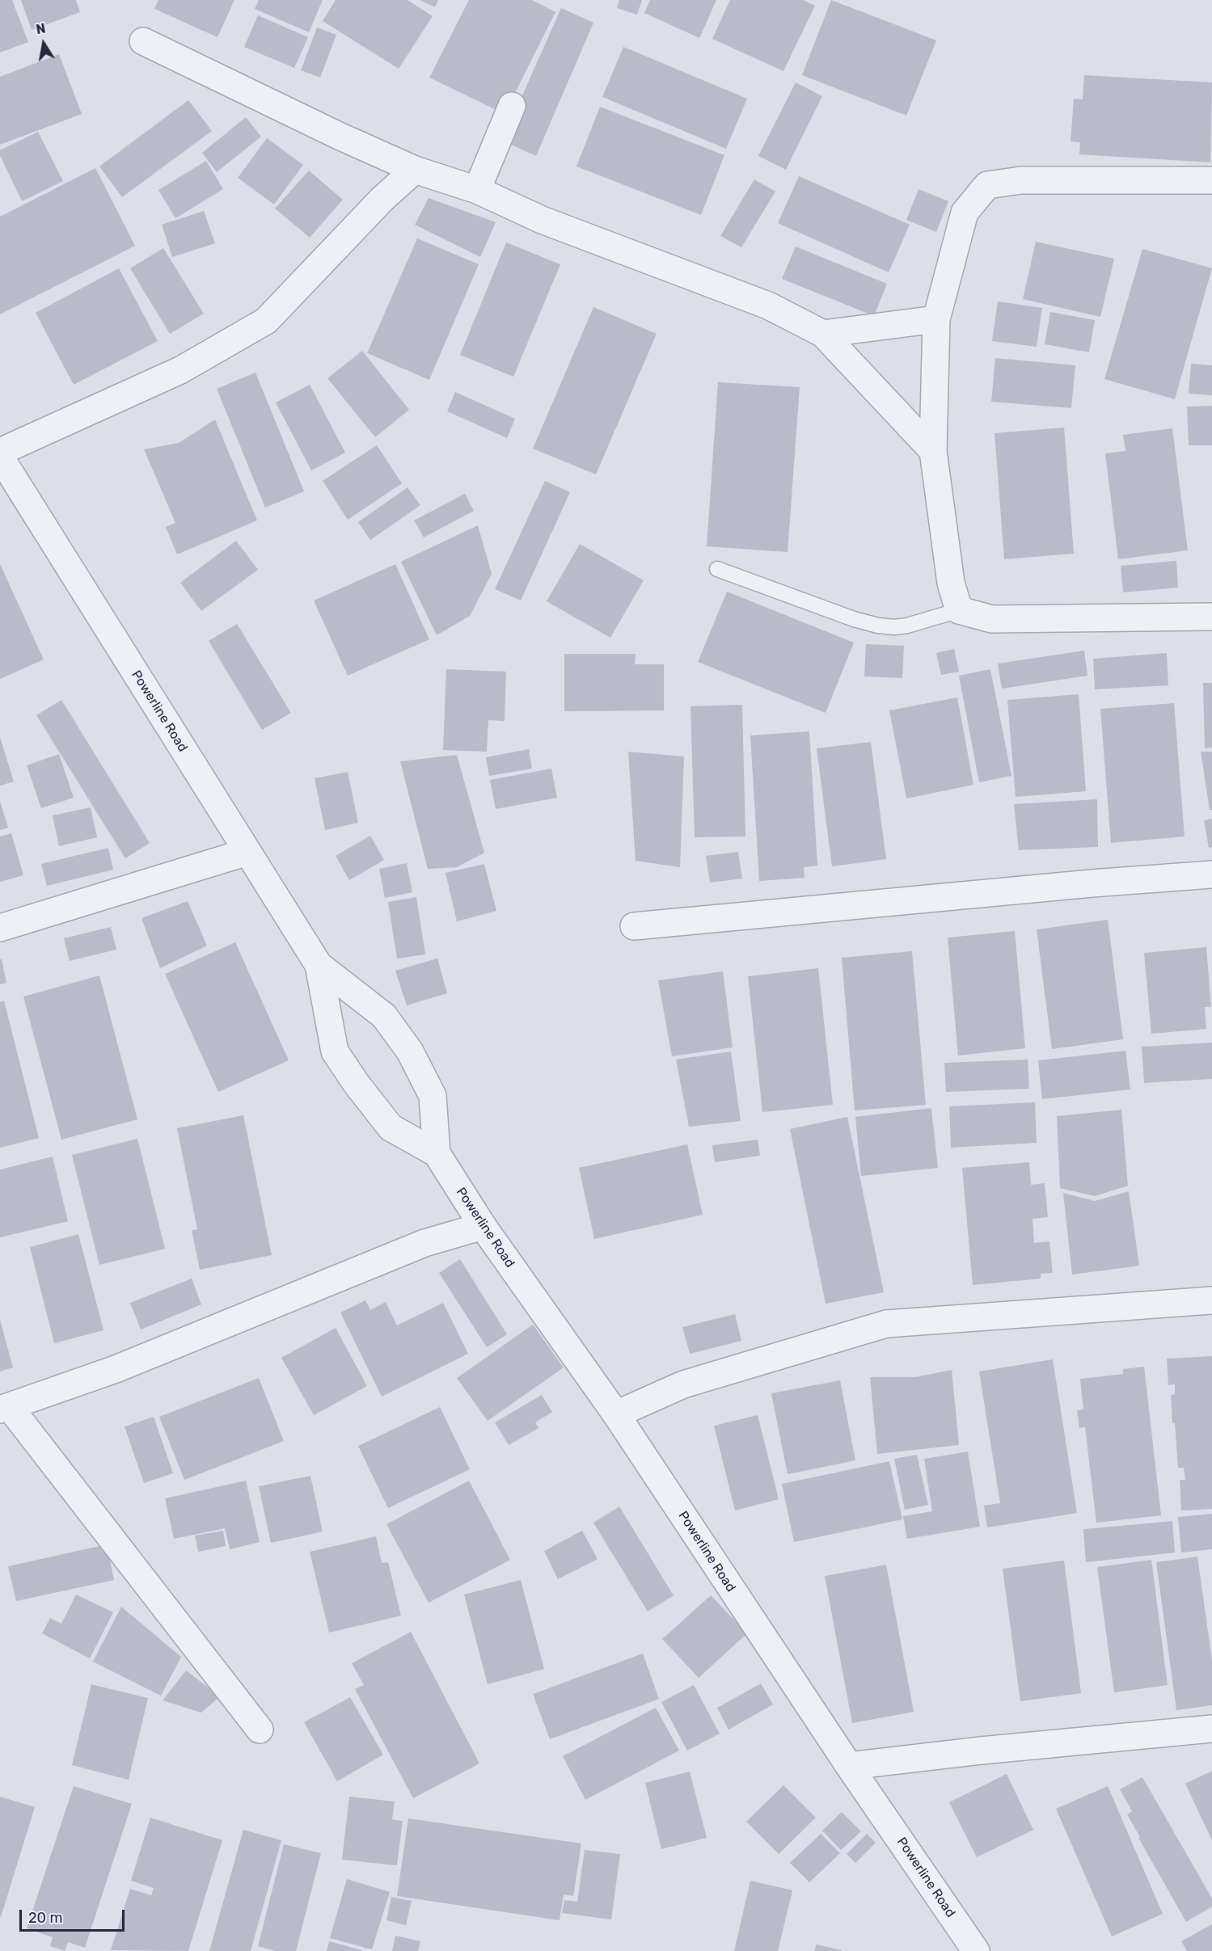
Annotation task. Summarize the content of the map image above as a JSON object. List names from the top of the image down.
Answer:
{
  "streets": {
    "street": ["Powerline Road"]
  },
  "scale_bar": "20 m",
  "north": "top"
}
